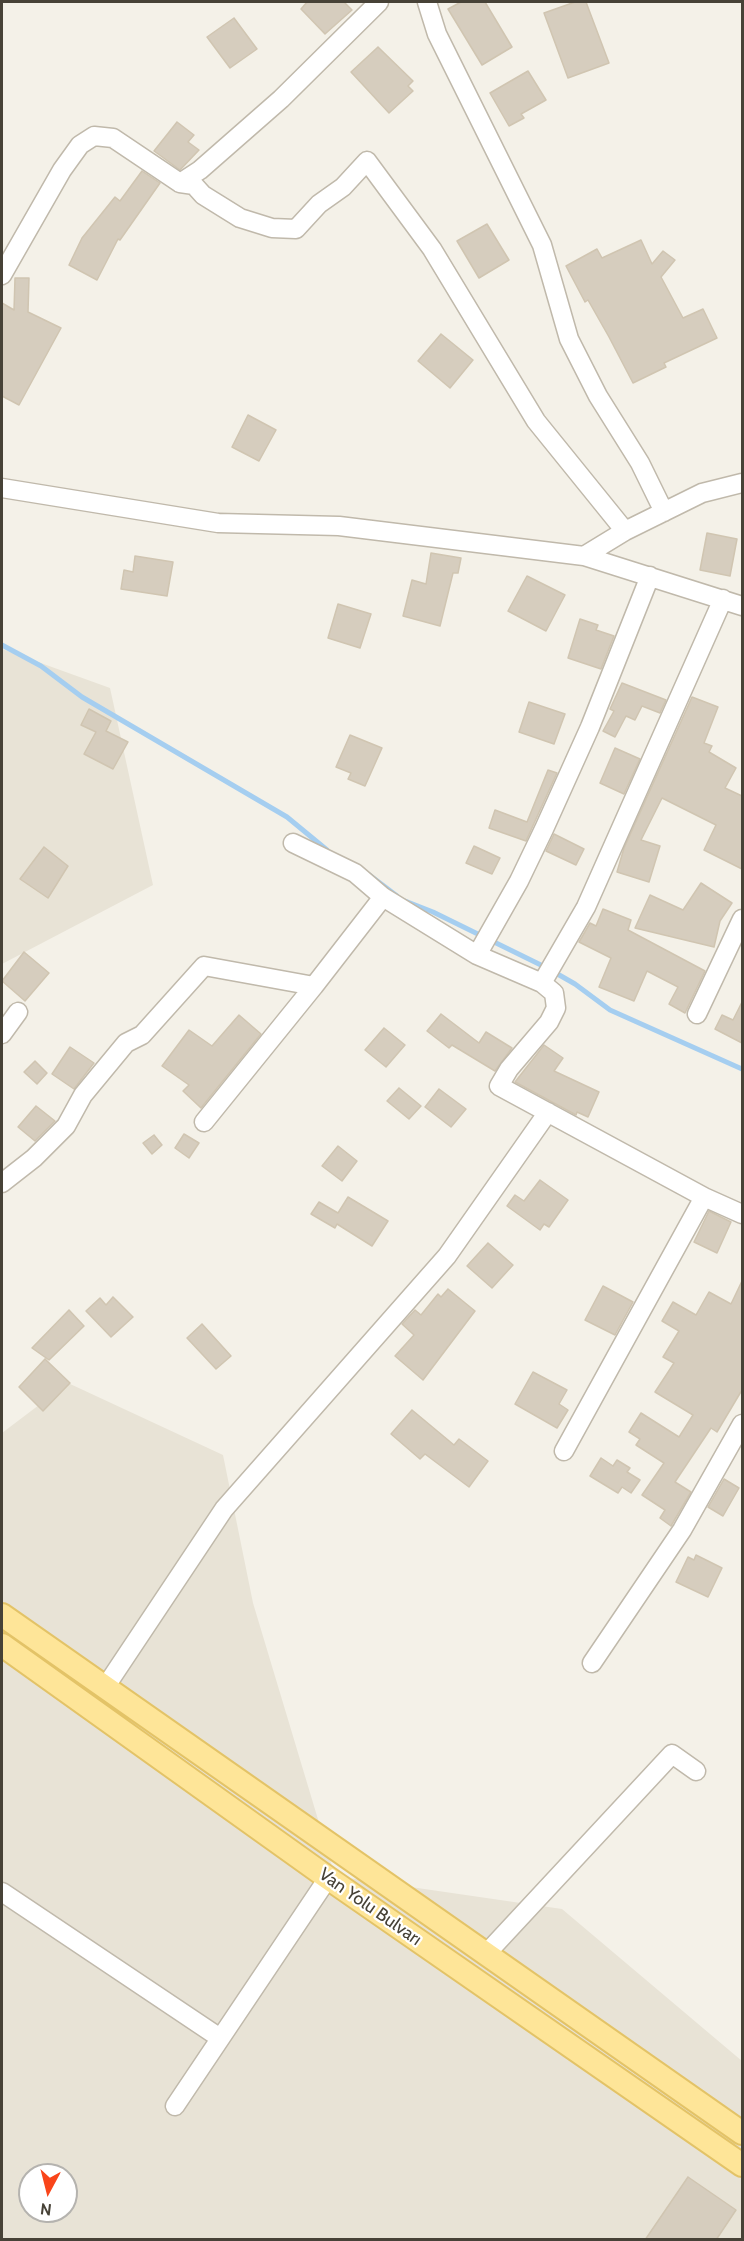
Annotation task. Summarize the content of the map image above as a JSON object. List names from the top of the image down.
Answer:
{
  "streets": {
    "main road": ["Van Yolu Bulvarı"]
  },
  "north": "bottom"
}
